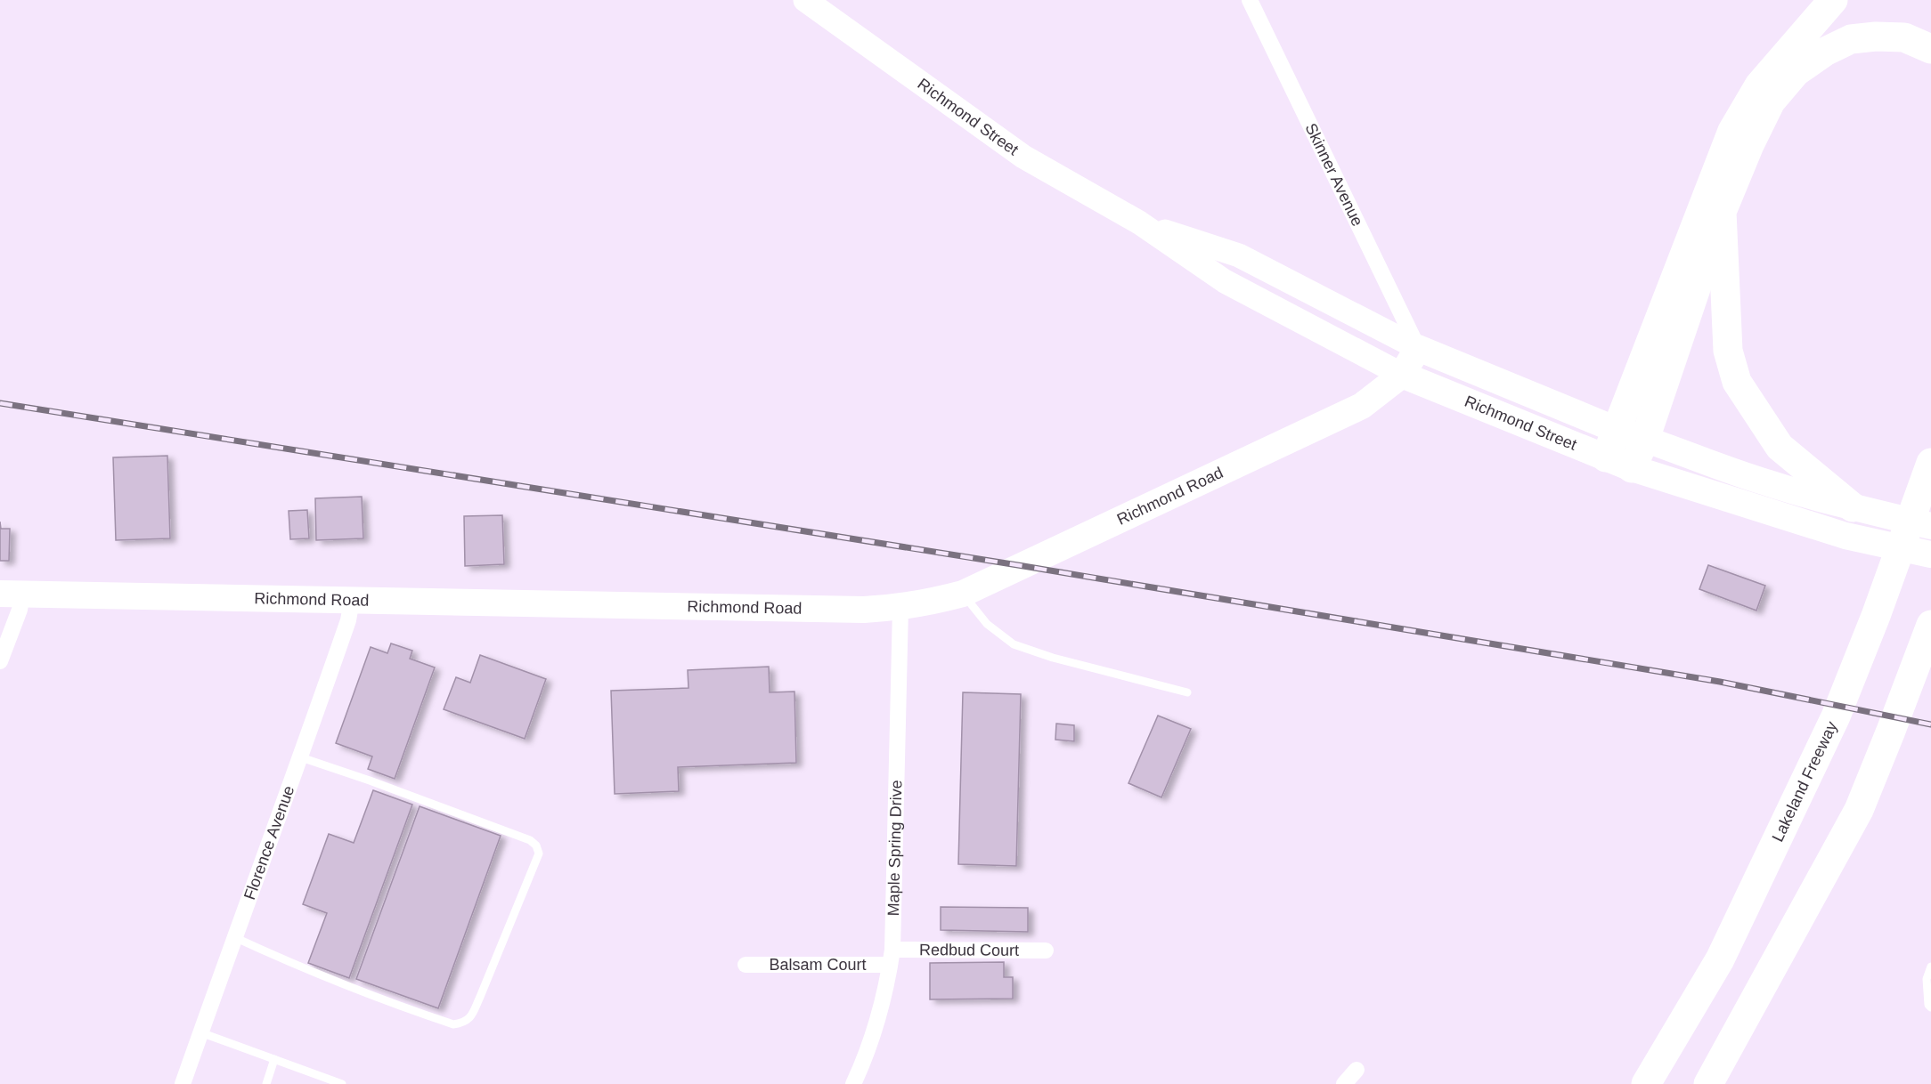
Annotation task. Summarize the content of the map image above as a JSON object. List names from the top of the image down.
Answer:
{
  "streets": {
    "highway": ["Lakeland Freeway"],
    "main road": ["Richmond Street", "Richmond Road"],
    "street": [
      "Skinner Avenue",
      "Florence Avenue",
      "Maple Spring Drive",
      "Redbud Court",
      "Balsam Court"
    ]
  },
  "crossings": [
    ["Richmond Street", "Skinner Avenue"],
    ["Richmond Street", "Richmond Road"],
    ["Skinner Avenue", "Richmond Road"],
    ["Richmond Road", "Florence Avenue"],
    ["Richmond Road", "Maple Spring Drive"],
    ["Maple Spring Drive", "Redbud Court"],
    ["Maple Spring Drive", "Balsam Court"],
    ["Redbud Court", "Balsam Court"]
  ]
}
